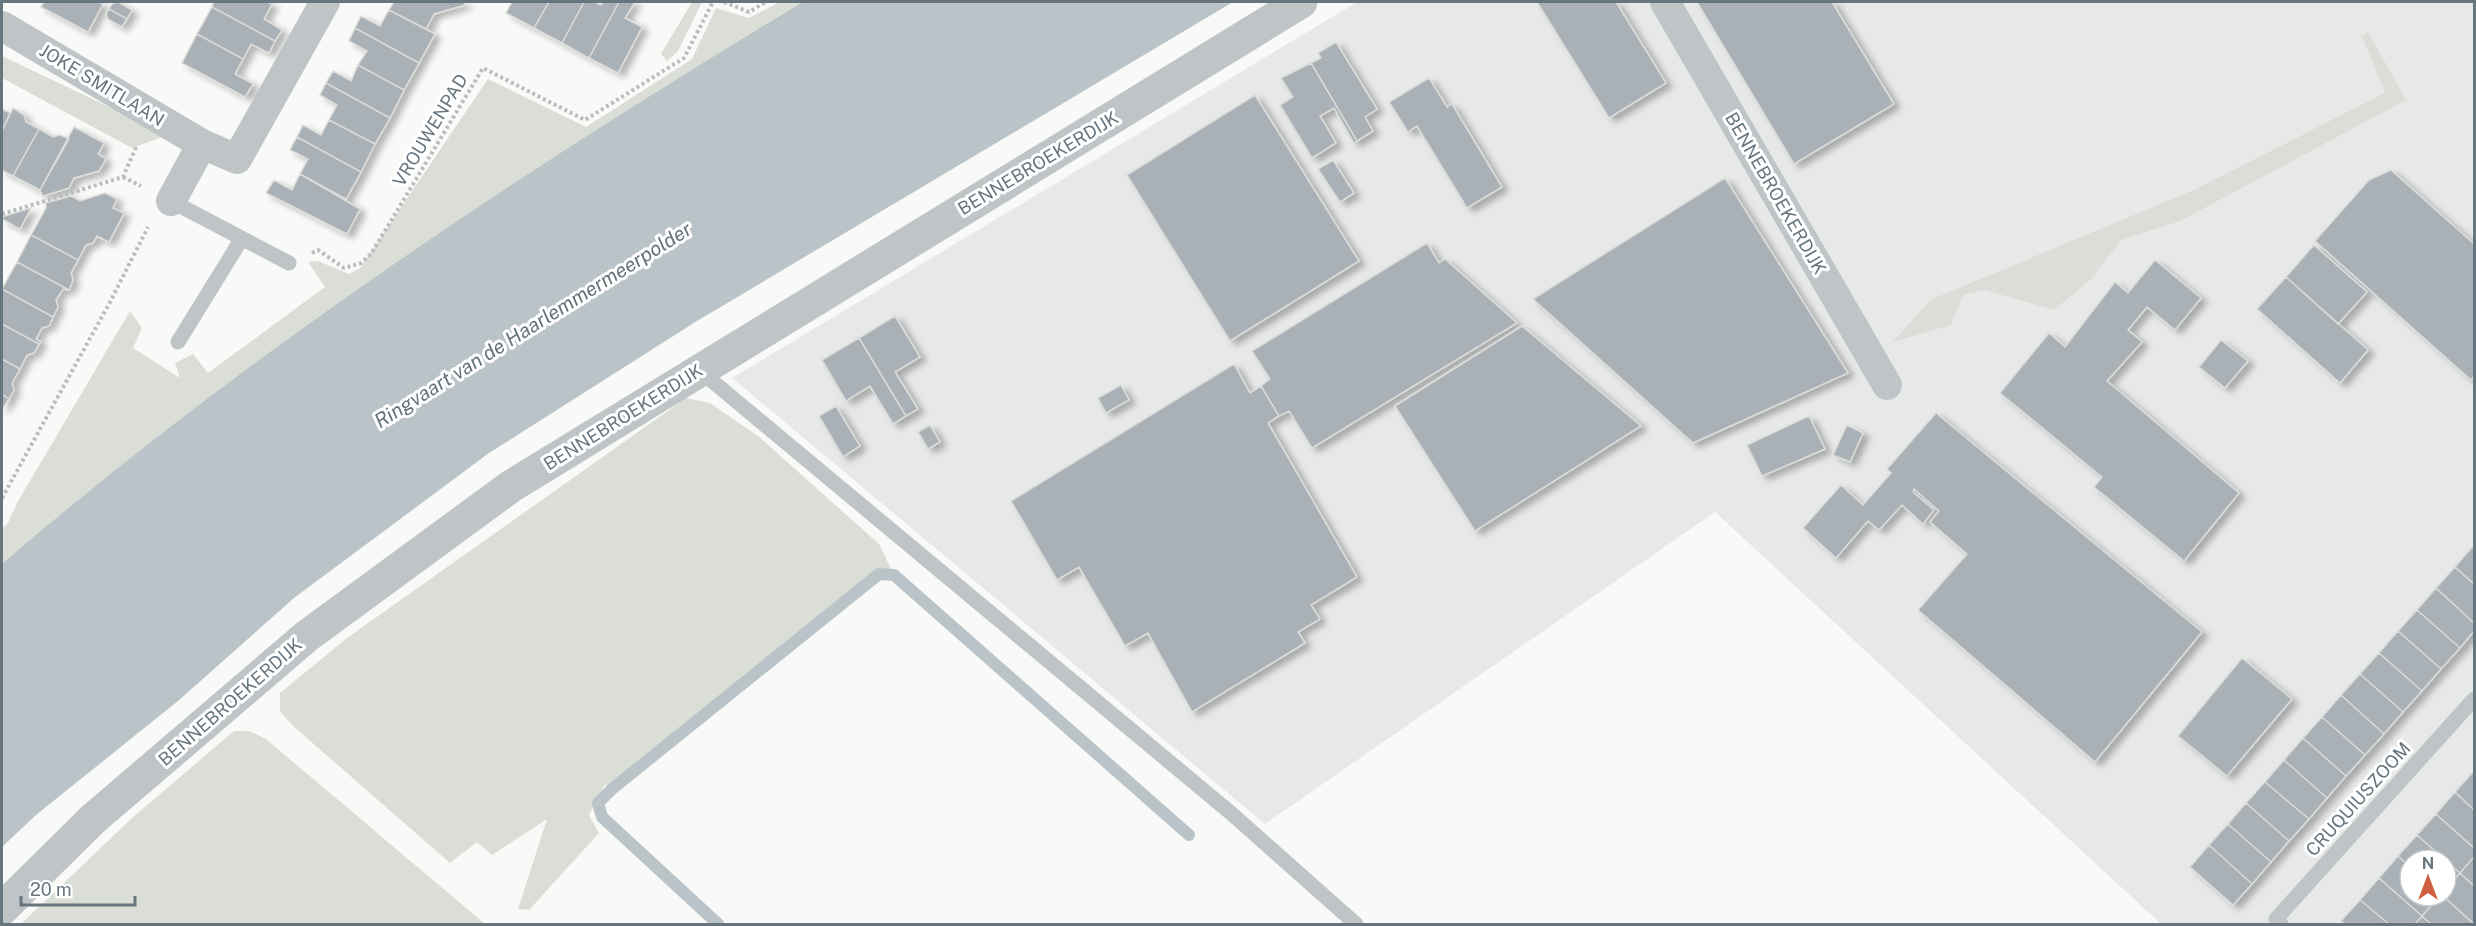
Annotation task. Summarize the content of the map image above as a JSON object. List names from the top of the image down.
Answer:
{
  "streets": {
    "street": ["JOKE SMITLAAN", "BENNEBROEKERDIJK"],
    "lane": ["CRUQUIUSZOOM"],
    "path": ["VROUWENPAD"]
  },
  "water": ["Ringvaart van de Haarlemmermeerpolder"],
  "scale_bar": "20 m",
  "north": "top"
}
